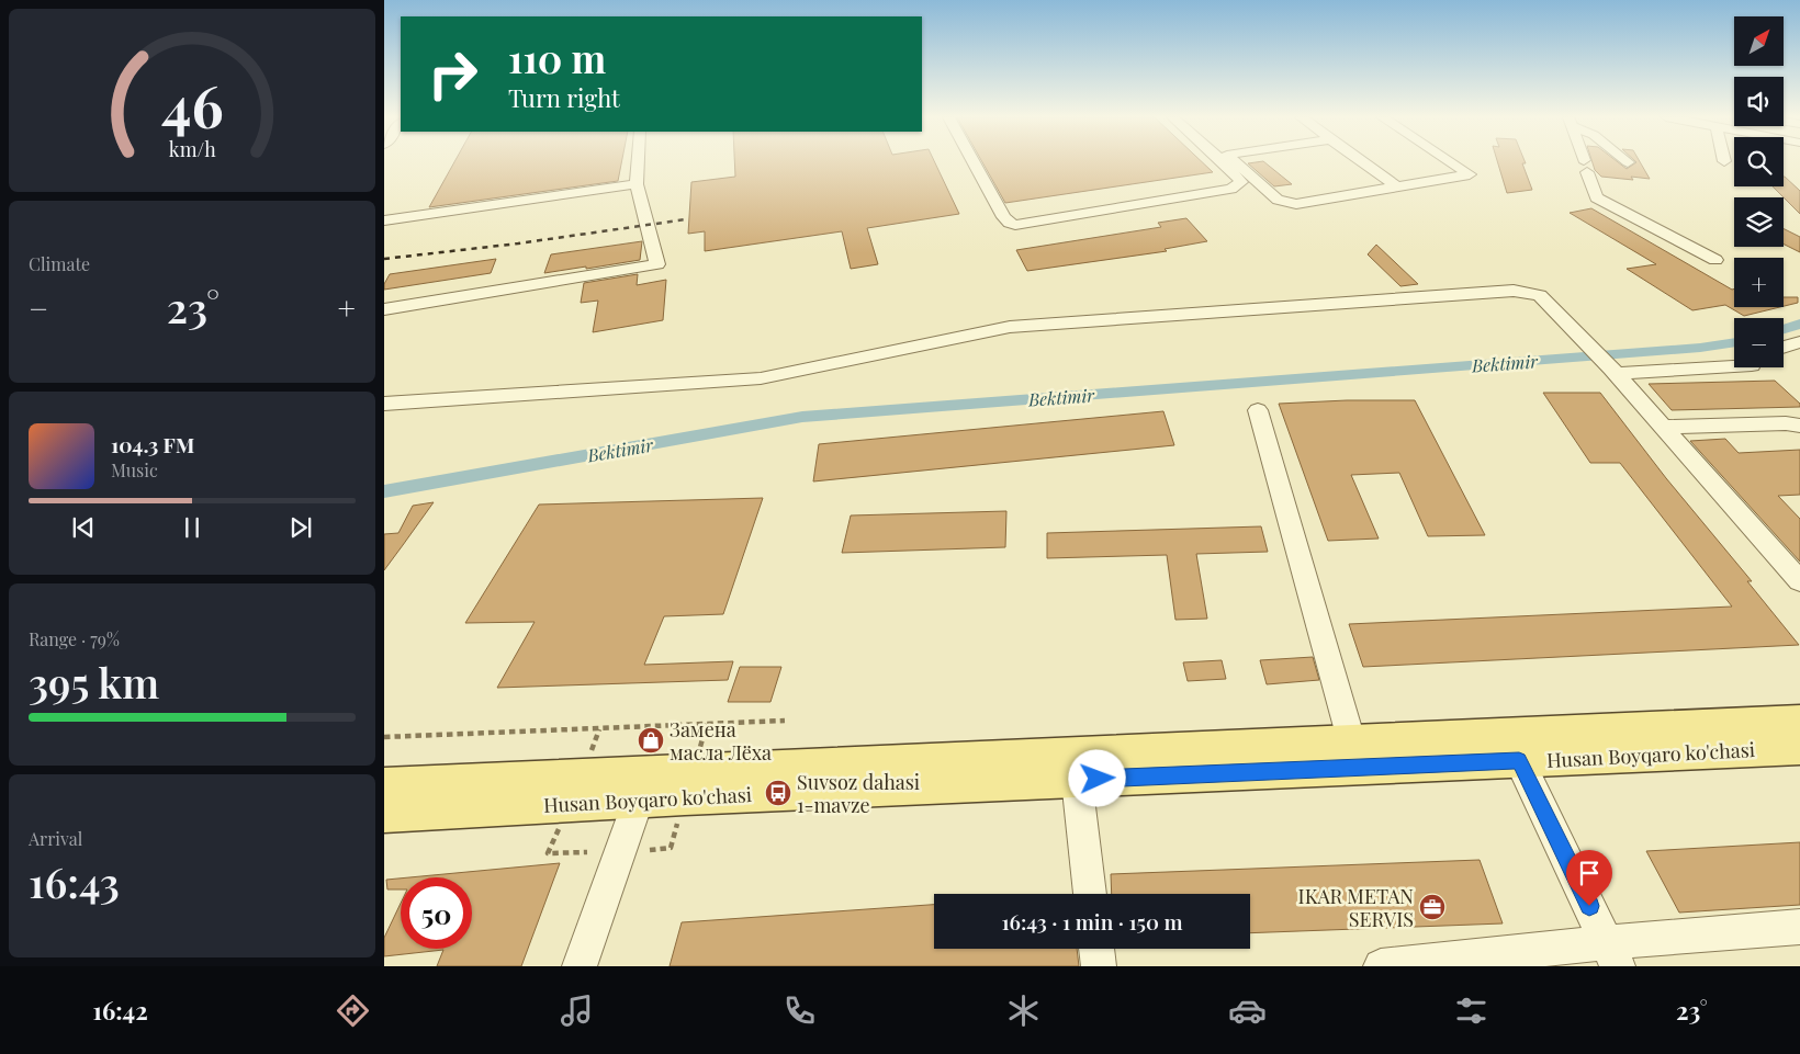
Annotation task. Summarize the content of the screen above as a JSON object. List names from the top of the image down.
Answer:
{
  "streets": {
    "main road": ["Husan Boyqaro ko'chasi"]
  },
  "water": ["Bektimir"],
  "places": {
    "shop": ["Замена масла Лёха"],
    "bus stop": ["Suvsoz dahasi 1-mavze"],
    "office": ["IKAR METAN SERVIS"]
  },
  "north": "top right",
  "page": {
    "map_buttons": ["+", "−"],
    "turn": ["110 m", "Turn right"],
    "tile": [
      "Climate",
      ["Range · 79%", "395 km"],
      ["Arrival", "16:43"]
    ],
    "heat": ["−", "23°", "+"],
    "song": ["104.3 FM", "Music"],
    "limit": "50",
    "trip": "16:43 · 1 min · 150 m",
    "tabs": ["16:42", "23°"],
    "gauge": ["46", "km/h"]
  }
}
